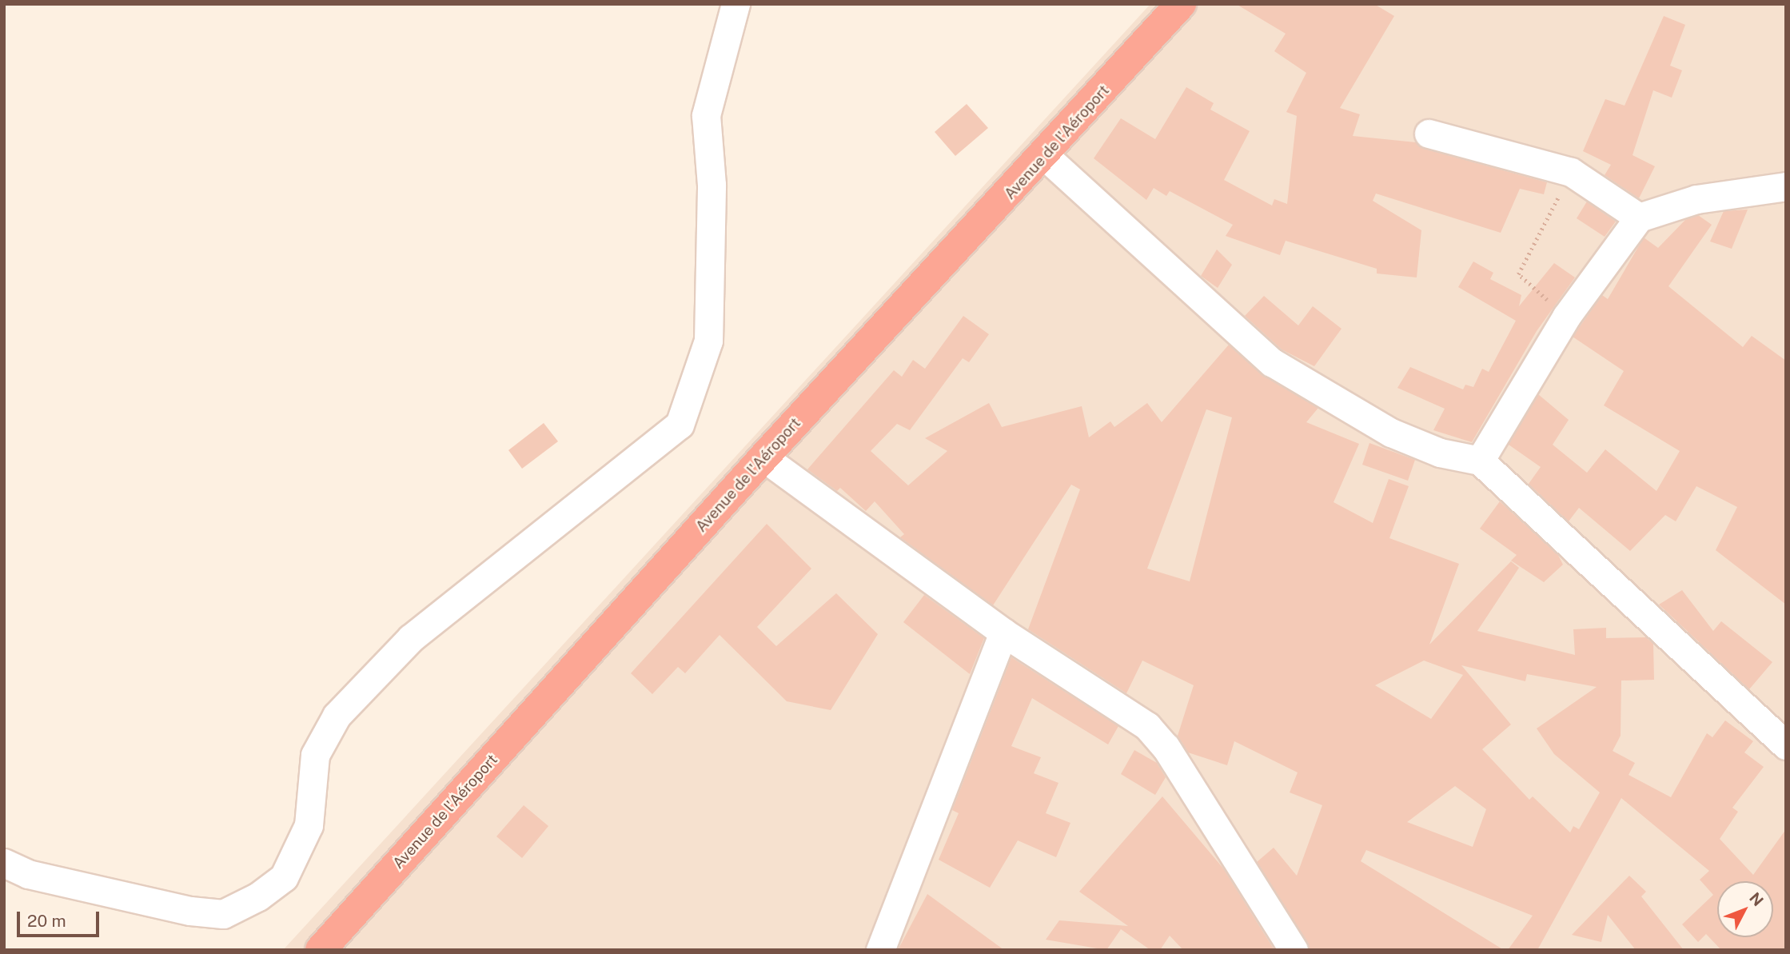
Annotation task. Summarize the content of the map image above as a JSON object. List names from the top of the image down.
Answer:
{
  "streets": {
    "highway": ["Avenue de l'Aéroport"]
  },
  "scale_bar": "20 m",
  "north": "top right"
}
